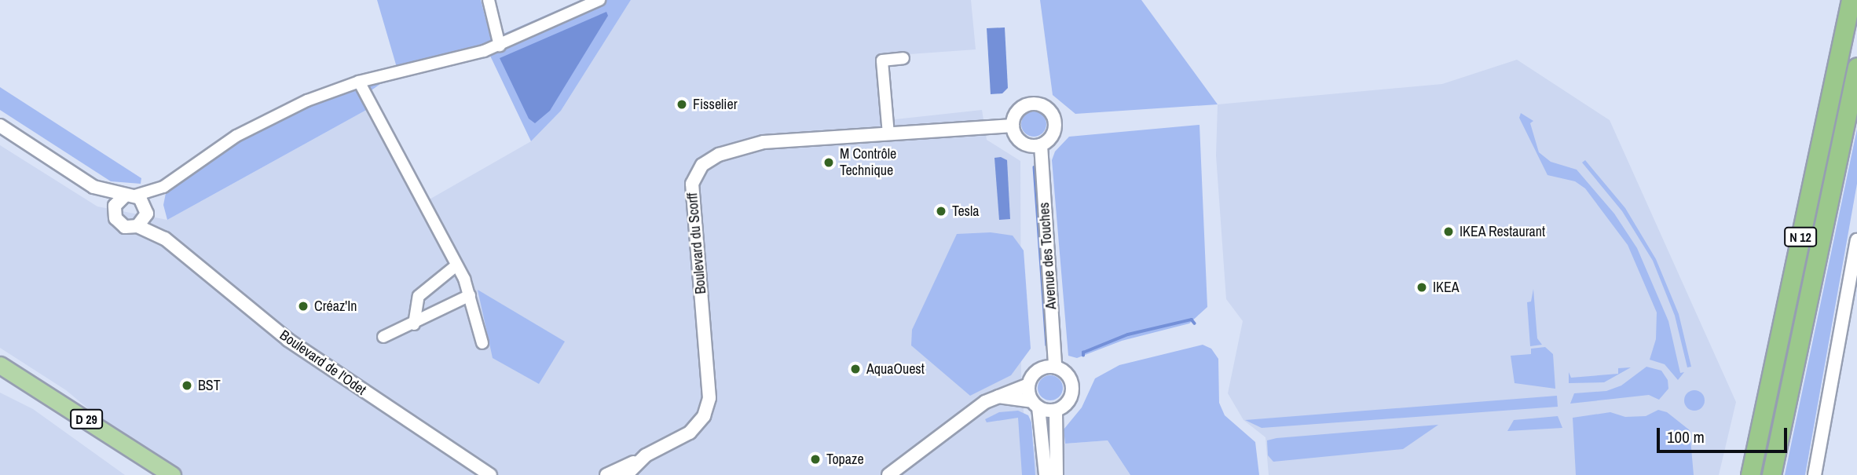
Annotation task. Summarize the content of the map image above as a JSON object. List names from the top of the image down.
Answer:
{
  "streets": {
    "highway": ["N 12"],
    "main road": ["D 29"],
    "street": ["Boulevard du Scorff", "Avenue des Touches", "Boulevard de l'Odet"]
  },
  "crossings": [
    ["Boulevard du Scorff", "Avenue des Touches"]
  ],
  "places": [
    "Fisselier",
    "M Contrôle Technique",
    "Tesla",
    "IKEA Restaurant",
    "IKEA",
    "Créaz'In",
    "AquaOuest",
    "BST",
    "Topaze"
  ],
  "scale_bar": "100 m"
}
